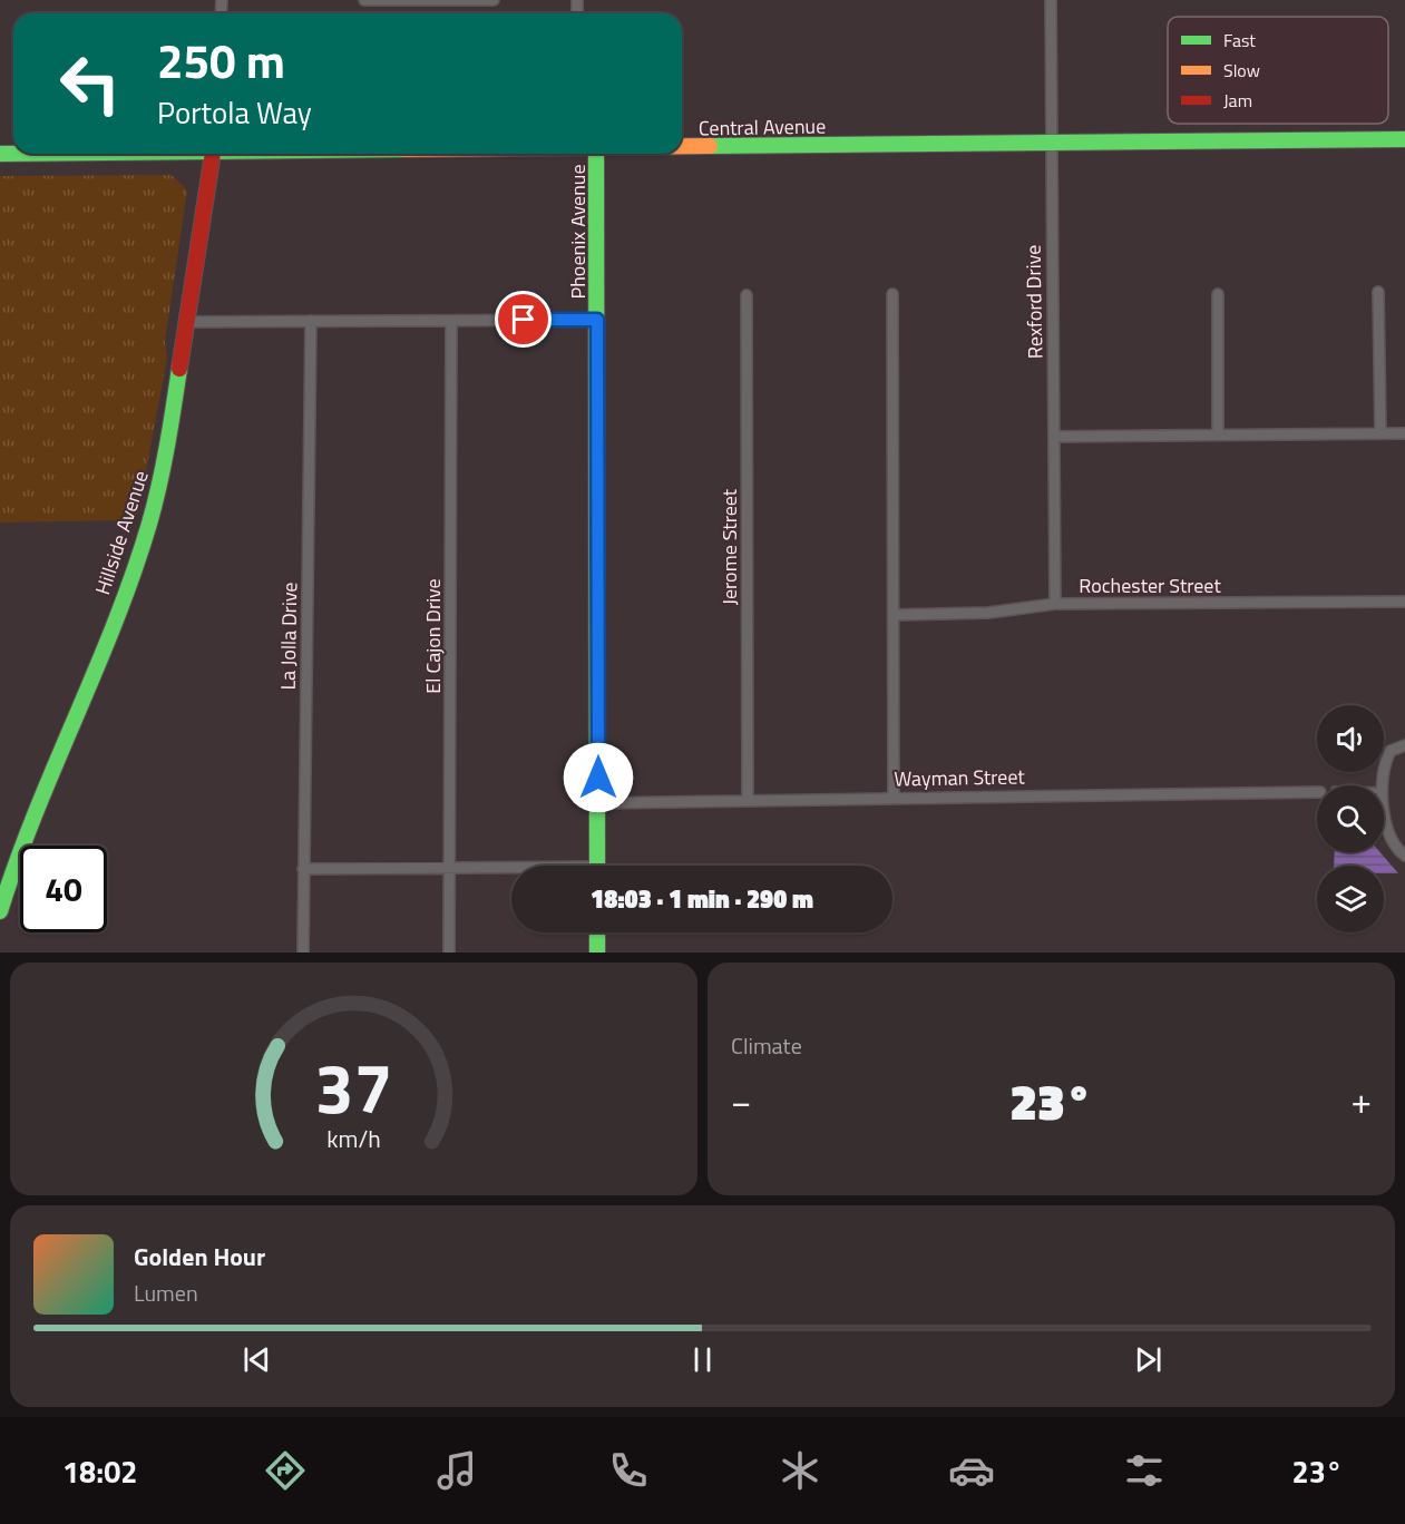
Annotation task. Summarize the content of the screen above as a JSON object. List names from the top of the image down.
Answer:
{
  "streets": {
    "street": [
      "Central Avenue",
      "Phoenix Avenue",
      "Rexford Drive",
      "Hillside Avenue",
      "Jerome Street",
      "Rochester Street",
      "La Jolla Drive",
      "El Cajon Drive",
      "Wayman Street"
    ]
  },
  "crossings": [
    ["Central Avenue", "Rexford Drive"],
    ["Phoenix Avenue", "Wayman Street"],
    ["Rexford Drive", "Rochester Street"],
    ["Jerome Street", "Wayman Street"]
  ],
  "legend": ["Fast", "Slow", "Jam"],
  "page": {
    "turn": ["250 m", "Portola Way"],
    "limit": "40",
    "trip": "18:03 · 1 min · 290 m",
    "tile": "Climate",
    "heat": ["−", "23°", "+"],
    "song": ["Golden Hour", "Lumen"],
    "tabs": ["18:02", "23°"],
    "gauge": ["37", "km/h"]
  }
}
